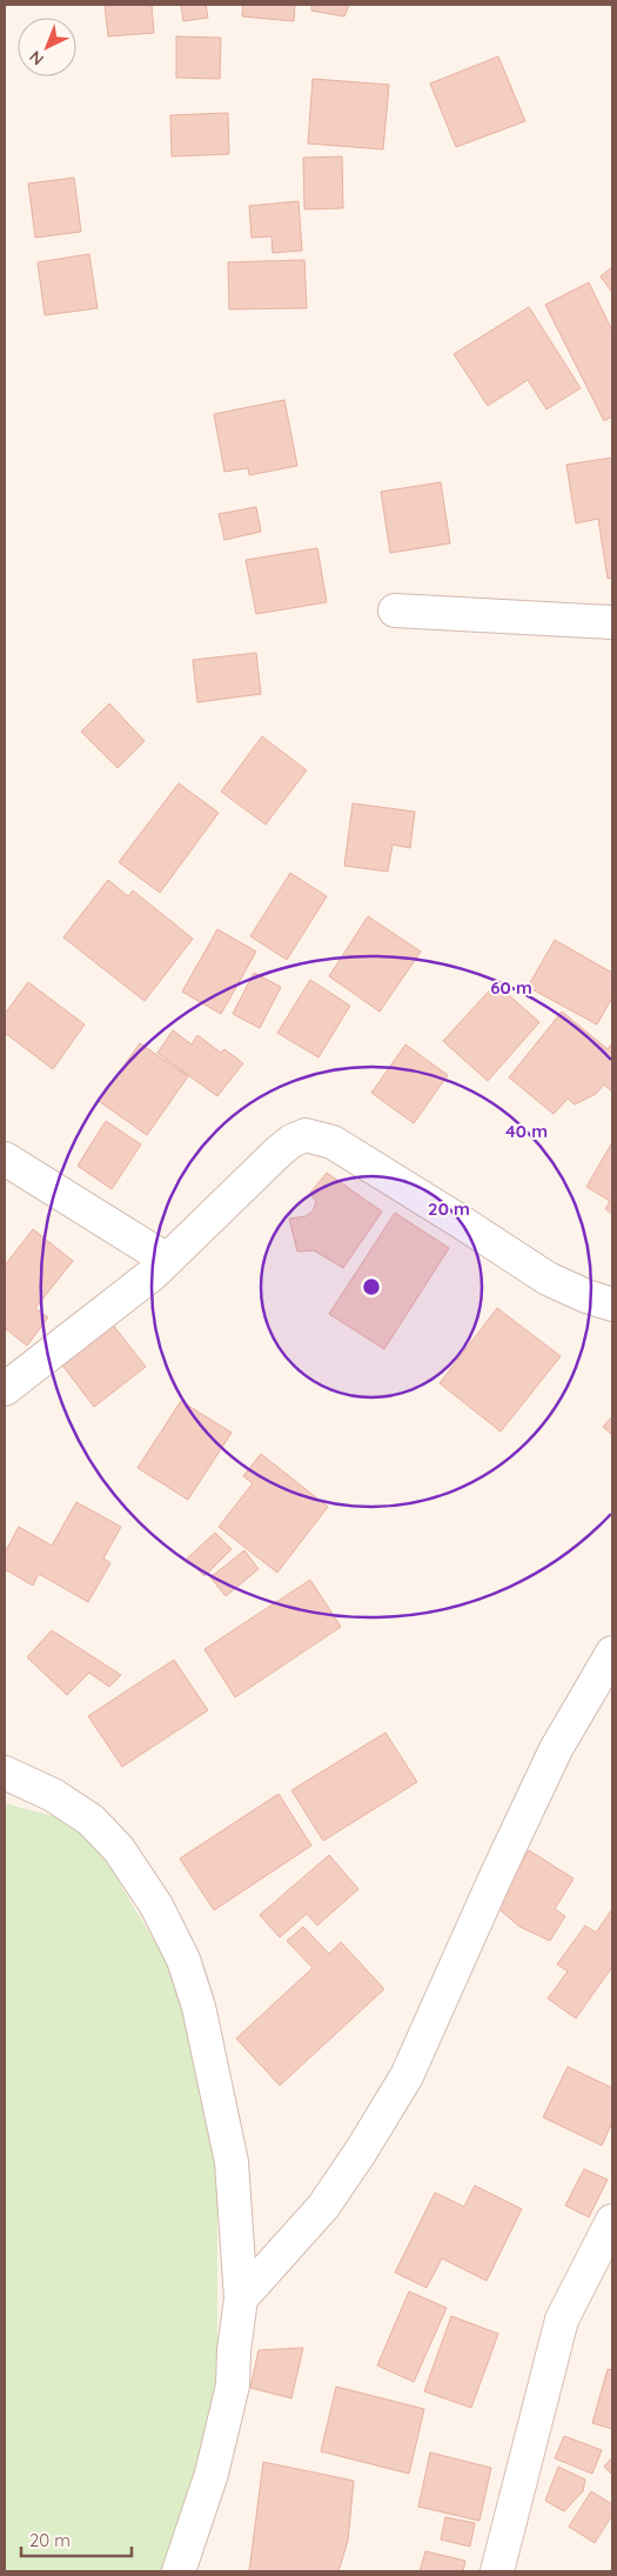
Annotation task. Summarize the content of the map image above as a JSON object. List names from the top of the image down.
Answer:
{
  "scale_bar": "20 m",
  "north": "bottom left",
  "rings": ["60 m", "40 m", "20 m"]
}
